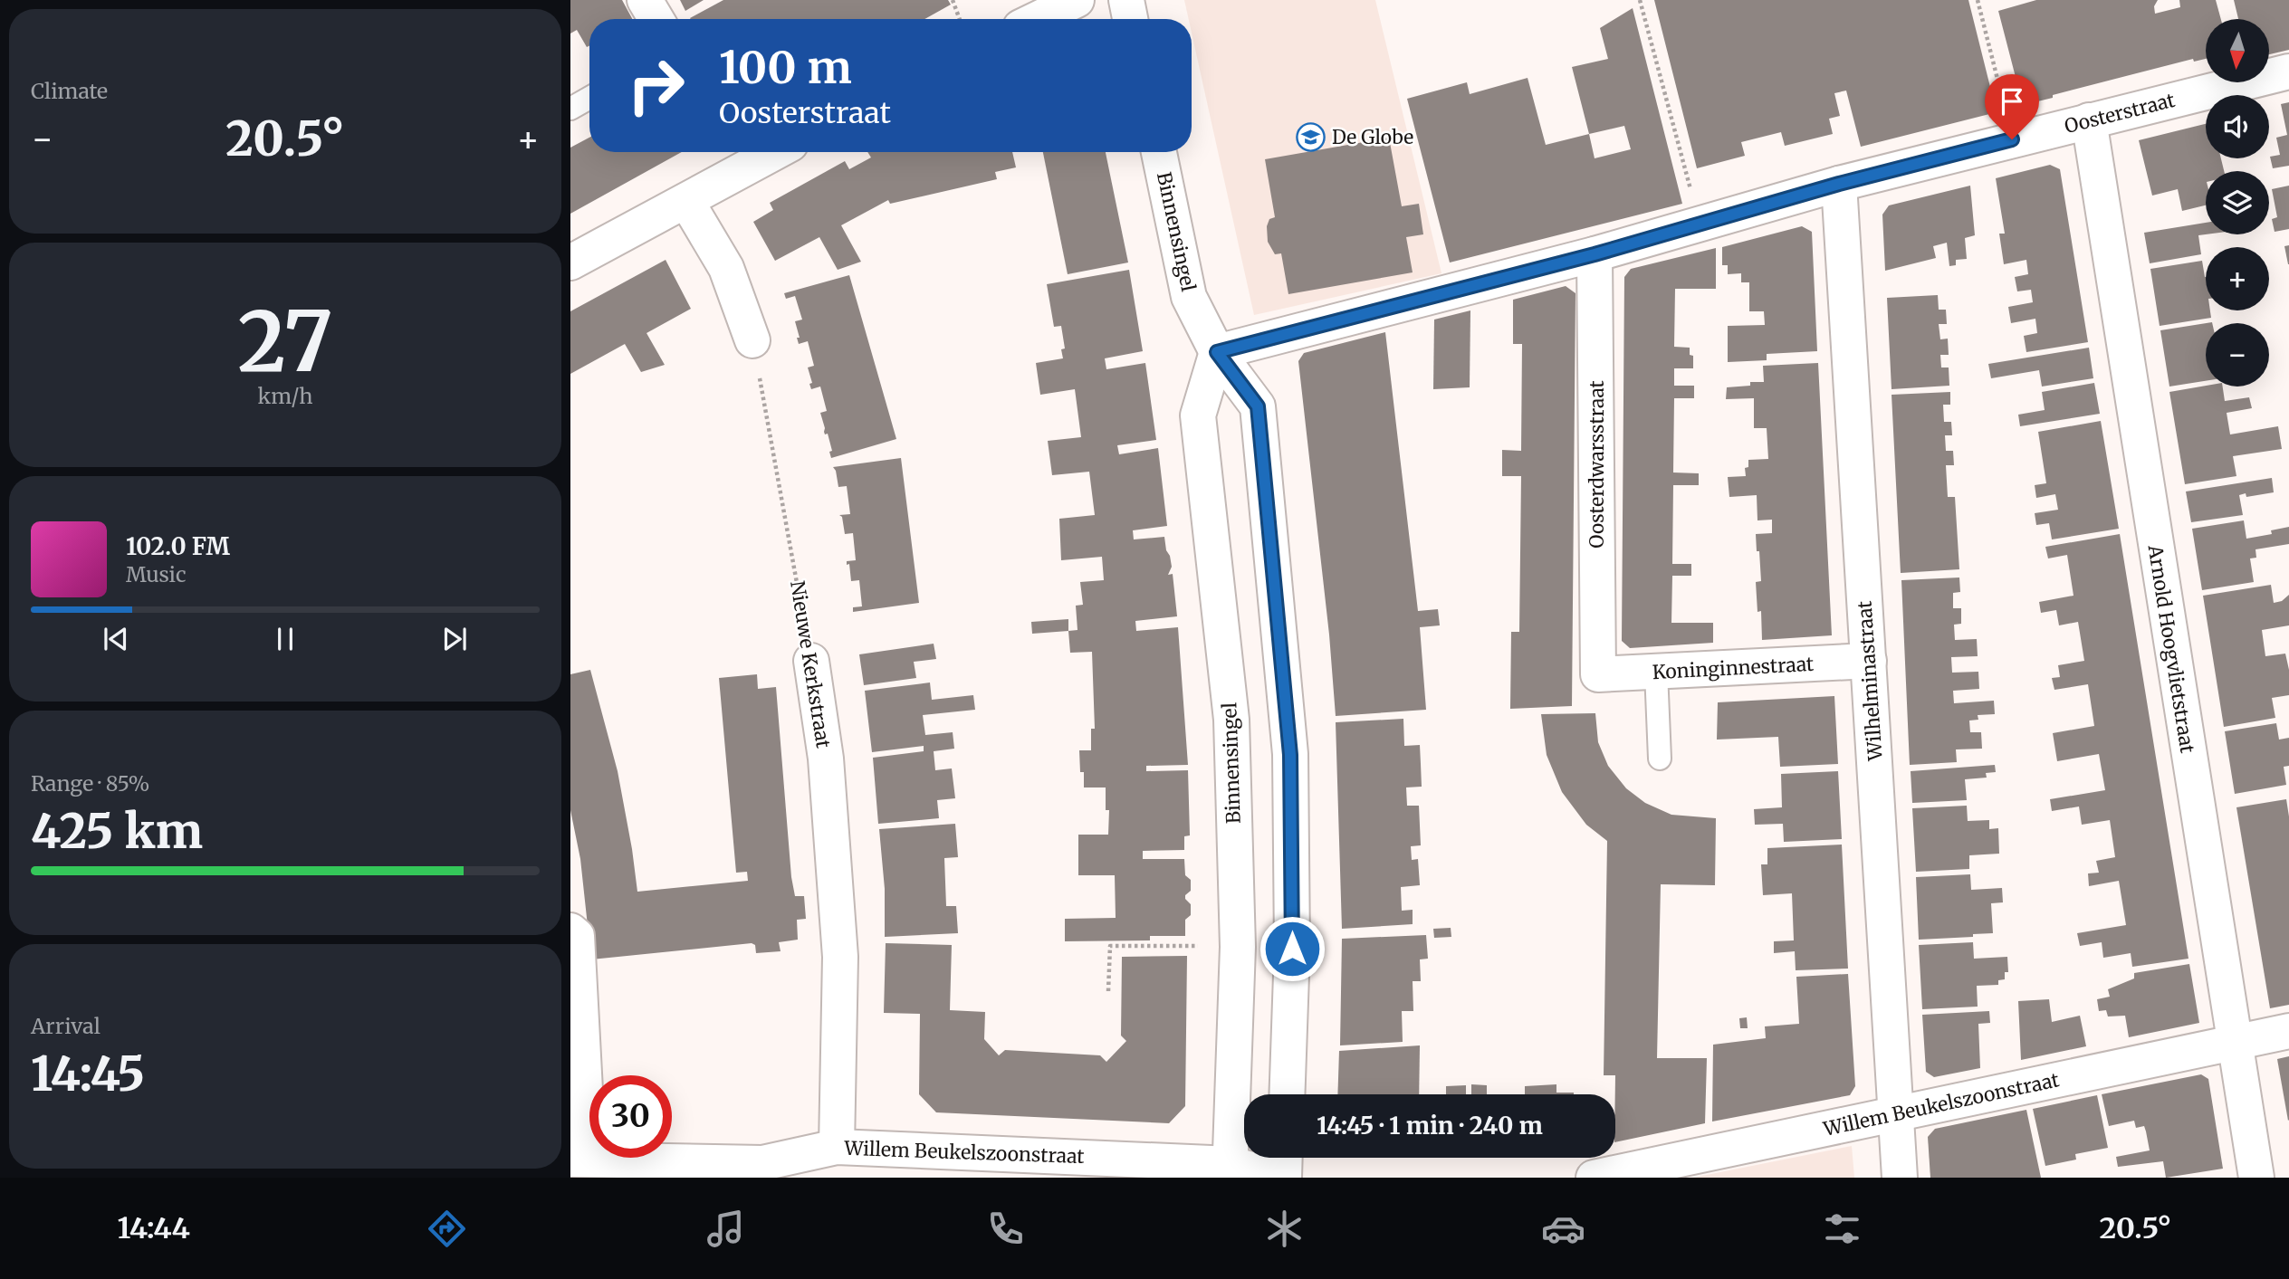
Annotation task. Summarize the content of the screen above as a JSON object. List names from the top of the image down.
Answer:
{
  "streets": {
    "street": [
      "Oosterstraat",
      "Binnensingel",
      "Oosterdwarsstraat",
      "Arnold Hoogvlietstraat",
      "Nieuwe Kerkstraat",
      "Koninginnestraat",
      "Wilhelminastraat",
      "Willem Beukelszoonstraat"
    ]
  },
  "crossings": [
    ["Oosterstraat", "Binnensingel"],
    ["Oosterstraat", "Oosterdwarsstraat"],
    ["Oosterstraat", "Arnold Hoogvlietstraat"],
    ["Oosterstraat", "Wilhelminastraat"],
    ["Binnensingel", "Willem Beukelszoonstraat"],
    ["Oosterdwarsstraat", "Koninginnestraat"],
    ["Arnold Hoogvlietstraat", "Willem Beukelszoonstraat"],
    ["Nieuwe Kerkstraat", "Willem Beukelszoonstraat"],
    ["Koninginnestraat", "Wilhelminastraat"],
    ["Wilhelminastraat", "Willem Beukelszoonstraat"]
  ],
  "places": {
    "school or university": ["De Globe"]
  },
  "north": "bottom",
  "page": {
    "tile": [
      "Climate",
      ["27", "km/h"],
      ["Range · 85%", "425 km"],
      ["Arrival", "14:45"]
    ],
    "map_buttons": ["+", "−"],
    "turn": ["100 m", "Oosterstraat"],
    "heat": ["−", "20.5°", "+"],
    "song": ["102.0 FM", "Music"],
    "limit": "30",
    "trip": "14:45 · 1 min · 240 m",
    "tabs": ["14:44", "20.5°"]
  }
}
